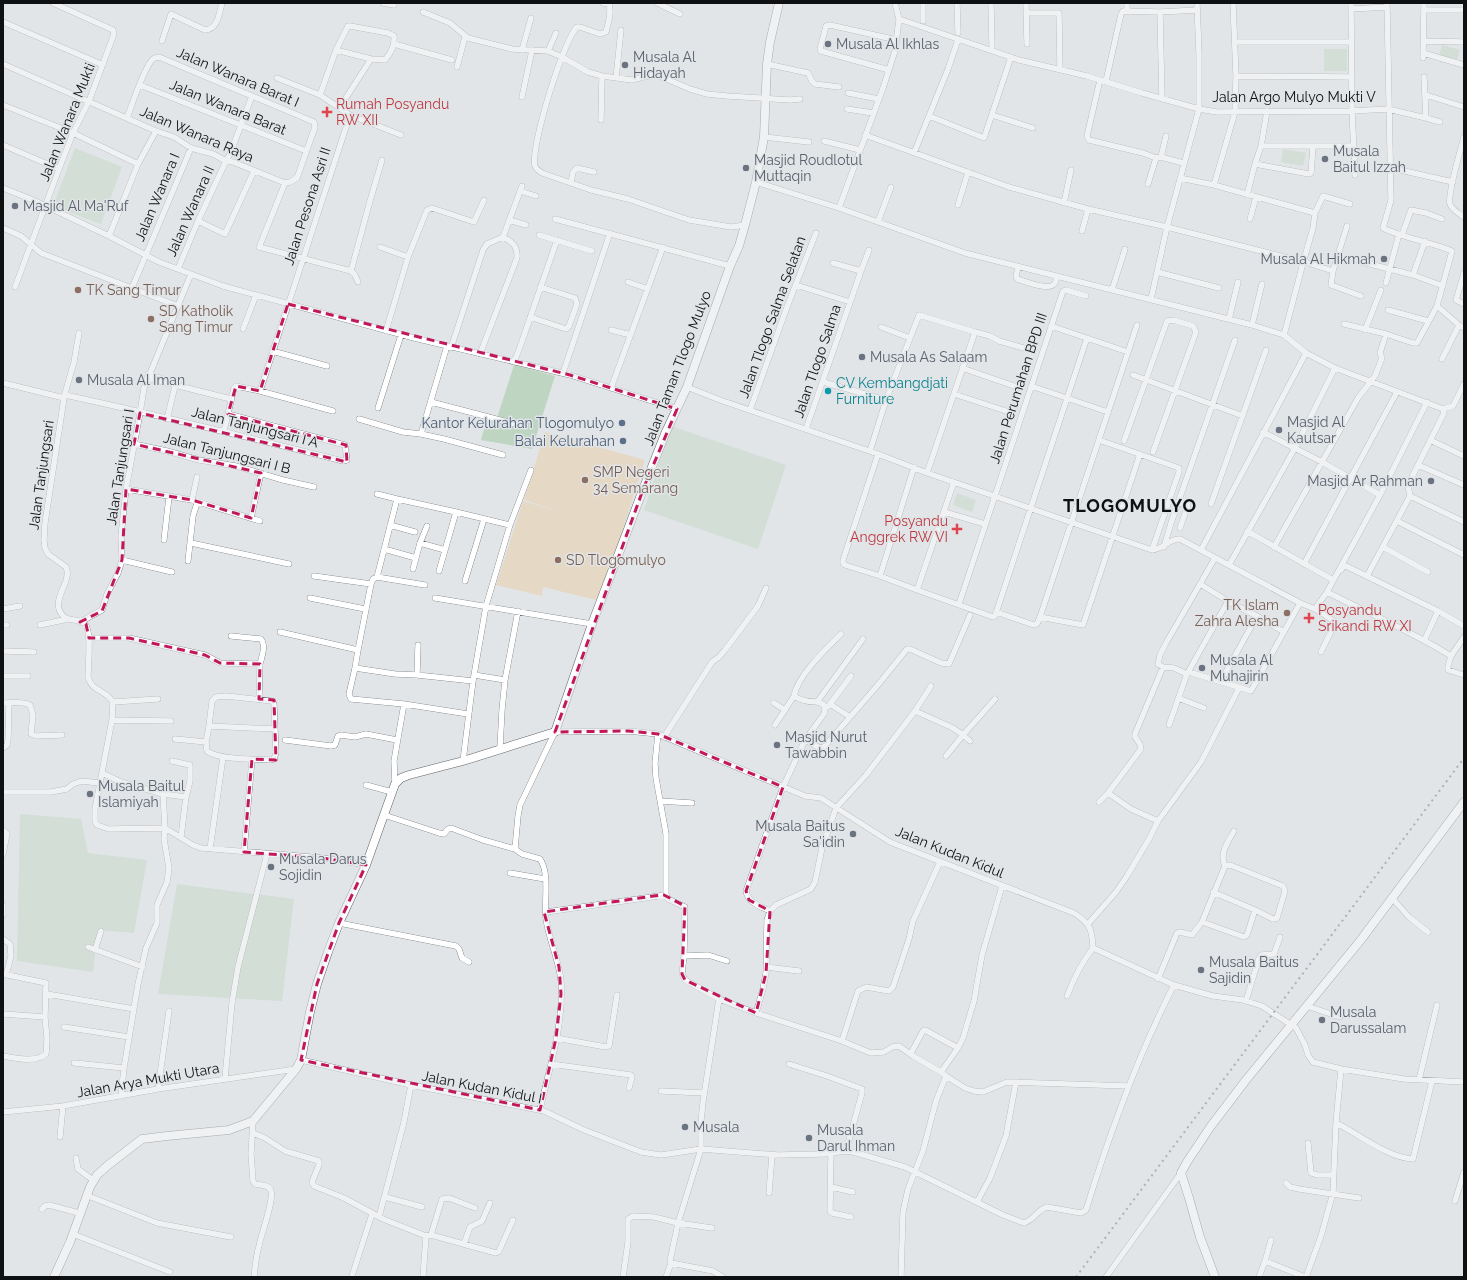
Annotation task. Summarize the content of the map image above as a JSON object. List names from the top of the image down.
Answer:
{
  "streets": {
    "street": [
      "Jalan Wanara Barat I",
      "Jalan Argo Mulyo Mukti V",
      "Jalan Wanara Barat",
      "Jalan Wanara Mukti",
      "Jalan Wanara Raya",
      "Jalan Wanara I",
      "Jalan Pesona Asri II",
      "Jalan Wanara II",
      "Jalan Tlogo Salma Selatan",
      "Jalan Tlogo Salma",
      "Jalan Taman Tlogo Mulyo",
      "Jalan Perumahan BPD III",
      "Jalan Tanjungsari I A",
      "Jalan Tanjungsari I B",
      "Jalan Tanjungsari I",
      "Jalan Tanjungsari",
      "Jalan Kudan Kidul",
      "Jalan Arya Mukti Utara",
      "Jalan Kudan Kidul I"
    ]
  },
  "crossings": [
    ["Jalan Wanara Barat I", "Jalan Wanara Barat"],
    ["Jalan Wanara Barat I", "Jalan Wanara II"],
    ["Jalan Wanara Barat", "Jalan Wanara II"],
    ["Jalan Wanara Mukti", "Jalan Wanara Raya"],
    ["Jalan Wanara Raya", "Jalan Wanara I"],
    ["Jalan Wanara Raya", "Jalan Wanara II"],
    ["Jalan Tlogo Salma Selatan", "Jalan Tlogo Salma"],
    ["Jalan Taman Tlogo Mulyo", "Jalan Kudan Kidul"],
    ["Jalan Tanjungsari I A", "Jalan Tanjungsari I"],
    ["Jalan Tanjungsari I B", "Jalan Tanjungsari I"]
  ],
  "districts": ["TLOGOMULYO"],
  "places": {
    "other": [
      "Musala Al Ikhlas",
      "Musala Al Hidayah",
      "Musala Baitul Izzah",
      "Masjid Roudlotul Muttaqin",
      "Masjid Al Ma'Ruf",
      "Musala Al Hikmah",
      "TK Sang Timur",
      "SD Katholik Sang Timur",
      "Musala As Salaam",
      "Musala Al Iman",
      "CV Kembangdjati Furniture",
      "Kantor Kelurahan Tlogomulyo",
      "Masjid Al Kautsar",
      "Balai Kelurahan",
      "SMP Negeri 34 Semarang",
      "Masjid Ar Rahman",
      "SD Tlogomulyo",
      "TK Islam Zahra Alesha",
      "Musala Al Muhajirin",
      "Masjid Nurut Tawabbin",
      "Musala Baitul Islamiyah",
      "Musala Baitus Sa'idin",
      "Musala Darus Sojidin",
      "Musala Baitus Sajidin",
      "Musala Darussalam",
      "Musala",
      "Musala Darul Ihman"
    ],
    "health": ["Rumah Posyandu RW XII", "Posyandu Anggrek RW VI", "Posyandu Srikandi RW XI"]
  }
}
